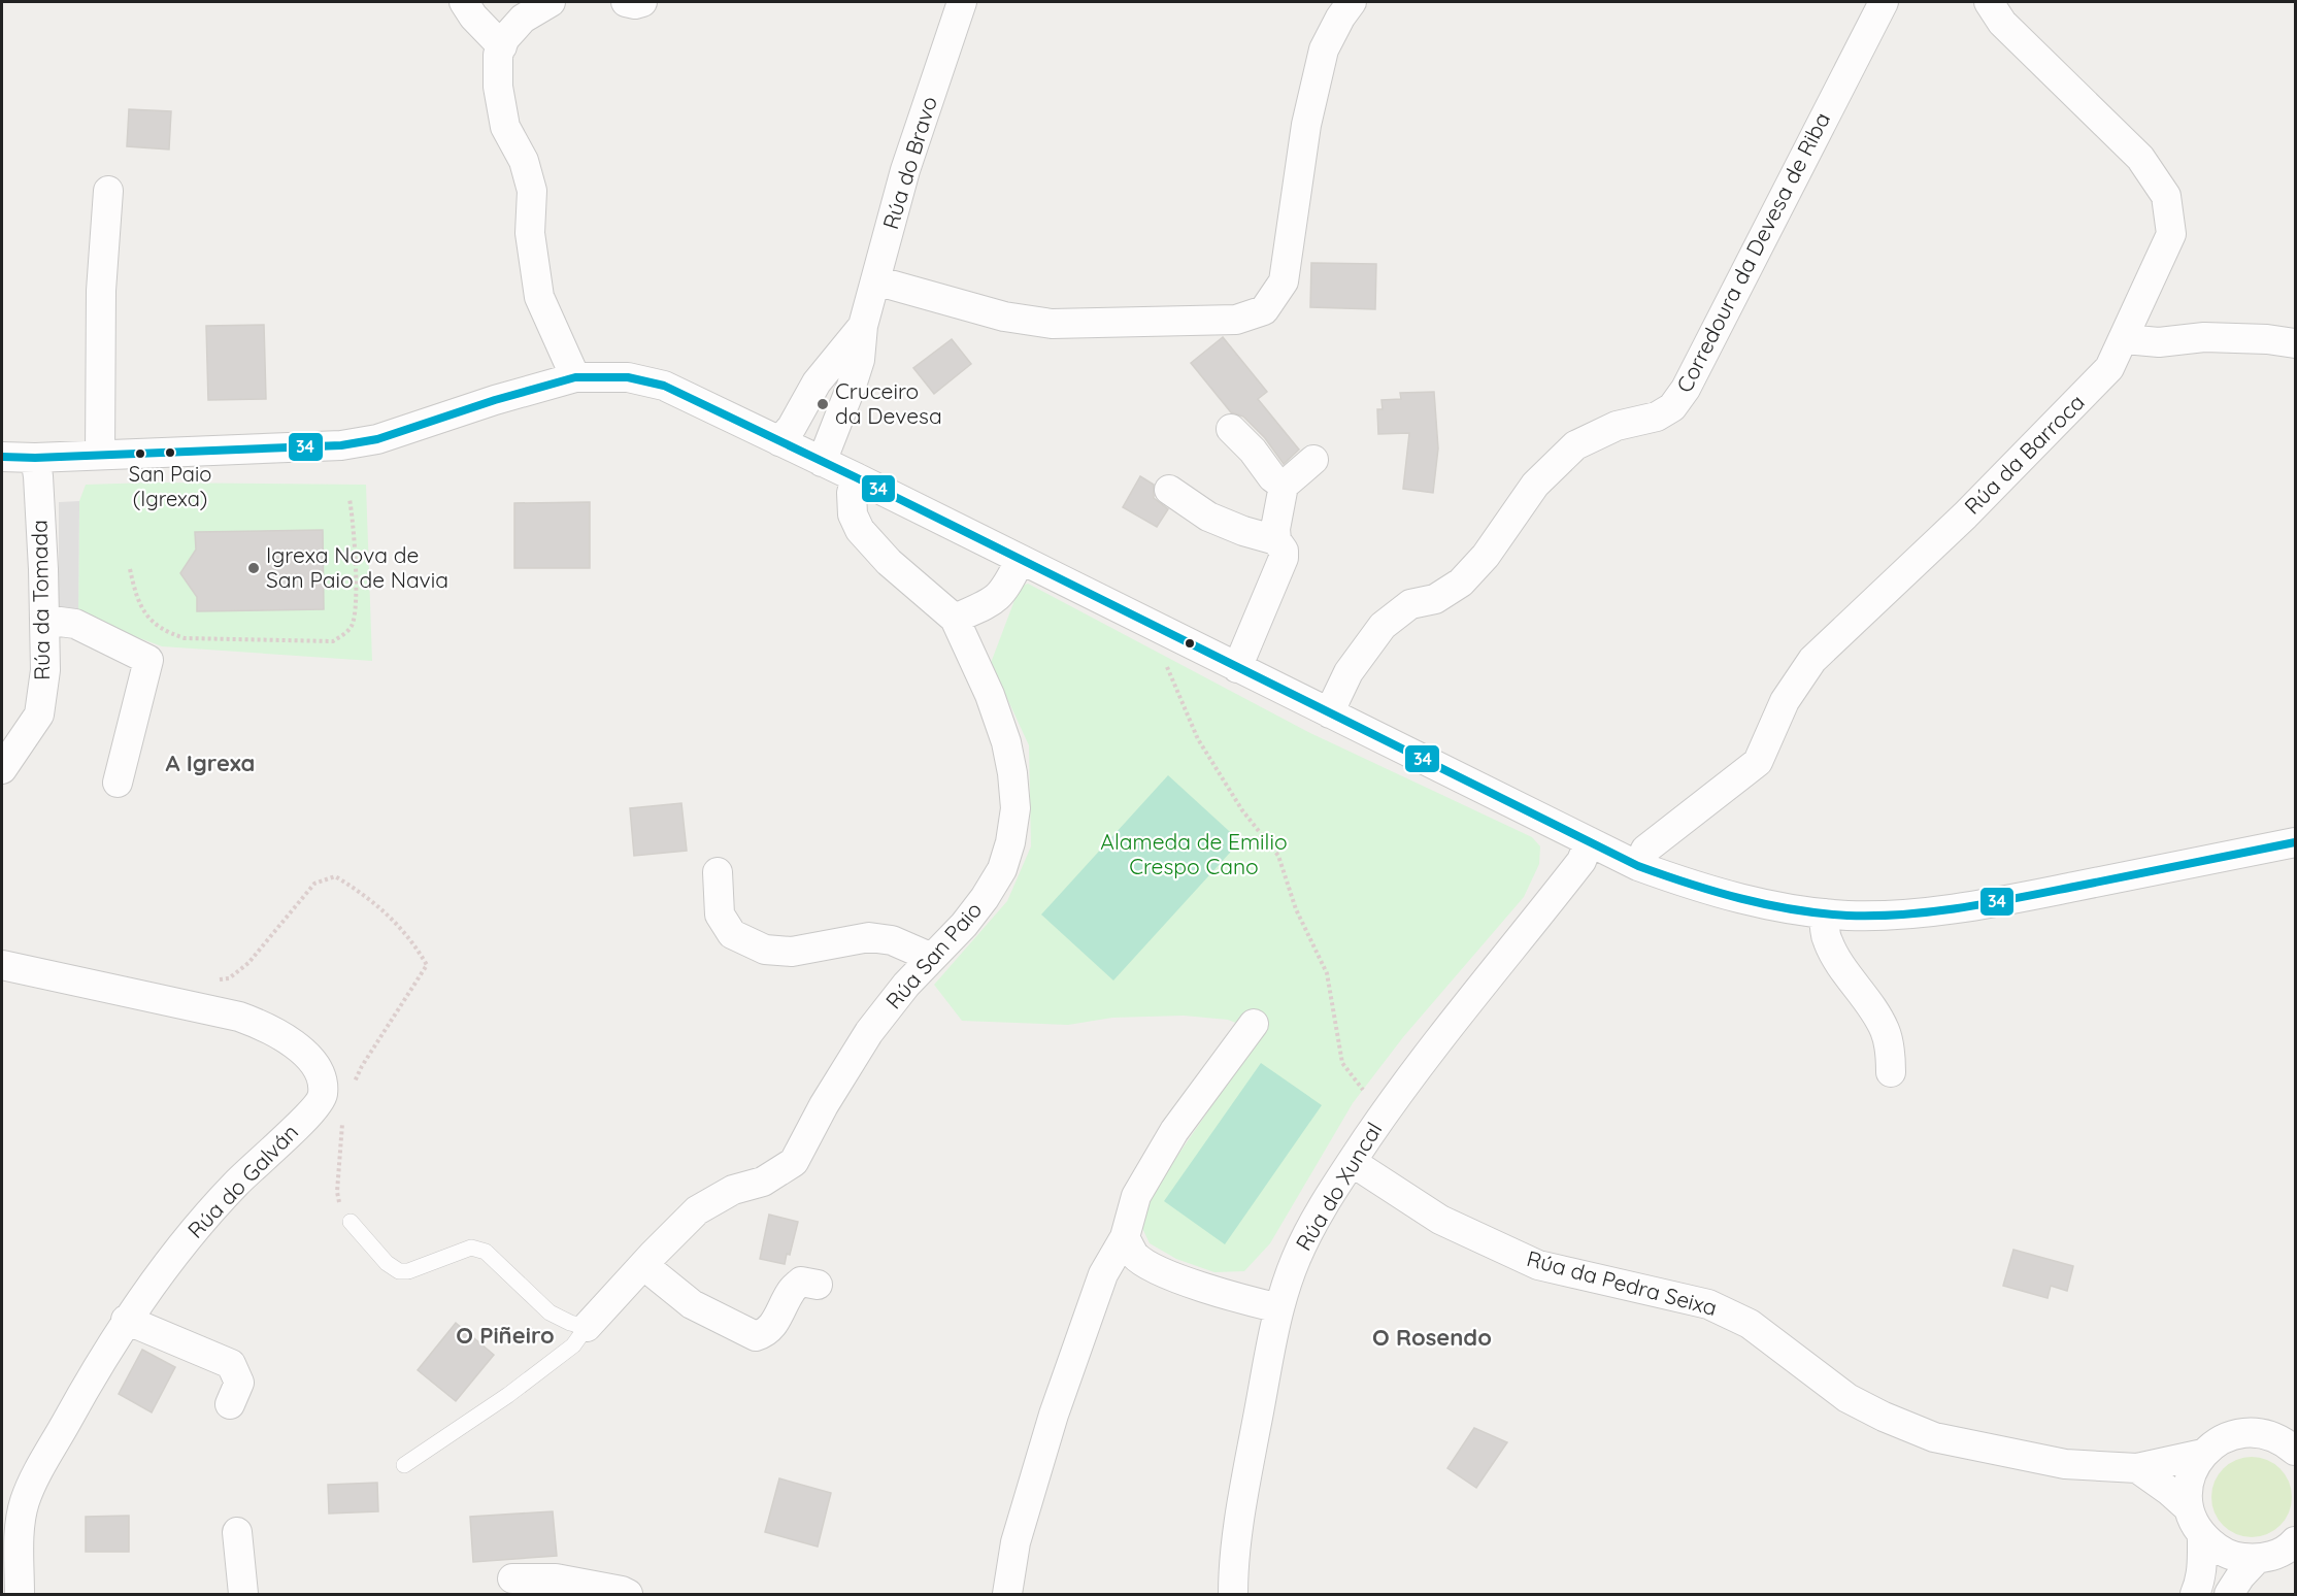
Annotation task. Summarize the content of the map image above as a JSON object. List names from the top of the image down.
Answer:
{
  "streets": {
    "street": [
      "Rúa do Bravo",
      "Corredoura da Devesa de Riba",
      "Rúa da Barroca",
      "Rúa da Tomada",
      "Rúa San Paio",
      "Rúa do Galván",
      "Rúa do Xuncal",
      "Rúa da Pedra Seixa"
    ]
  },
  "crossings": [
    ["Rúa do Xuncal", "Rúa da Pedra Seixa"]
  ],
  "districts": ["A Igrexa", "O Piñeiro", "O Rosendo"],
  "parks": ["Alameda de Emilio Crespo Cano"],
  "places": ["Cruceiro da Devesa", "San Paio (Igrexa)", "Igrexa Nova de San Paio de Navia"],
  "lines": ["transit line 34"]
}
